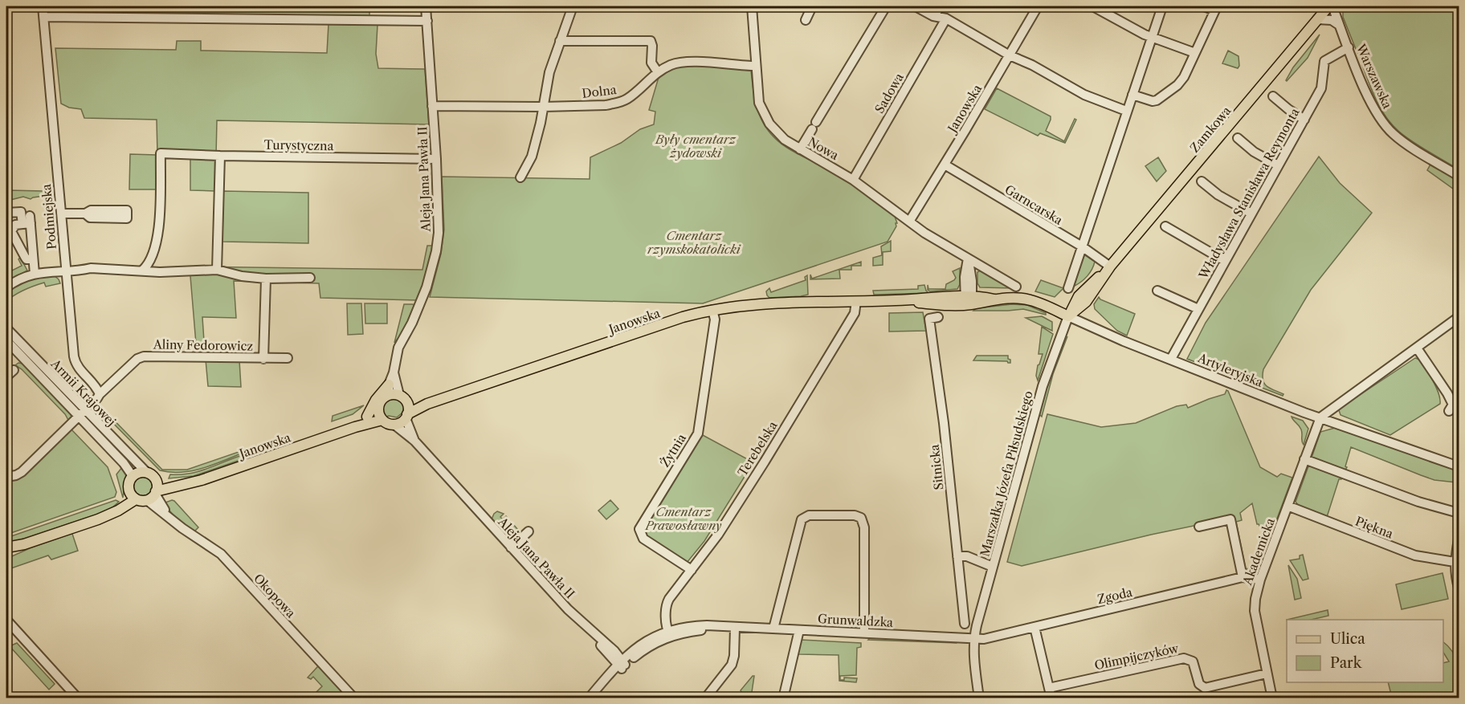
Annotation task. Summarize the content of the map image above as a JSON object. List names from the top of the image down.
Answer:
{
  "streets": {
    "main road": ["Janowska", "Zamkowa", "Artyleryjska"],
    "street": [
      "Warszawska",
      "Dolna",
      "Sadowa",
      "Turystyczna",
      "Nowa",
      "Aleja Jana Pawła II",
      "Władysława Stanisława Reymonta",
      "Garncarska",
      "Podmiejska",
      "Aliny Fedorowicz",
      "Armii Krajowej",
      "Terebelska",
      "Żytnia",
      "Sitnicka",
      "Marszałka Józefa Piłsudskiego",
      "Piękna",
      "Akademicka",
      "Okopowa",
      "Zgoda",
      "Grunwaldzka",
      "Olimpijczyków"
    ]
  },
  "crossings": [
    ["Warszawska", "Władysława Stanisława Reymonta"],
    ["Dolna", "Nowa"],
    ["Dolna", "Aleja Jana Pawła II"],
    ["Sadowa", "Nowa"],
    ["Janowska", "Nowa"],
    ["Janowska", "Aleja Jana Pawła II"],
    ["Janowska", "Garncarska"],
    ["Janowska", "Artyleryjska"],
    ["Janowska", "Armii Krajowej"],
    ["Janowska", "Terebelska"],
    ["Janowska", "Żytnia"],
    ["Janowska", "Okopowa"],
    ["Zamkowa", "Garncarska"],
    ["Zamkowa", "Artyleryjska"],
    ["Zamkowa", "Marszałka Józefa Piłsudskiego"],
    ["Turystyczna", "Aleja Jana Pawła II"],
    ["Władysława Stanisława Reymonta", "Artyleryjska"],
    ["Podmiejska", "Aliny Fedorowicz"],
    ["Artyleryjska", "Terebelska"],
    ["Artyleryjska", "Marszałka Józefa Piłsudskiego"],
    ["Artyleryjska", "Akademicka"],
    ["Armii Krajowej", "Okopowa"],
    ["Terebelska", "Żytnia"],
    ["Marszałka Józefa Piłsudskiego", "Zgoda"],
    ["Marszałka Józefa Piłsudskiego", "Grunwaldzka"],
    ["Piękna", "Akademicka"],
    ["Akademicka", "Zgoda"],
    ["Akademicka", "Olimpijczyków"],
    ["Zgoda", "Grunwaldzka"]
  ],
  "parks": ["Były cmentarz żydowski", "Cmentarz rzymskokatolicki", "Cmentarz Prawosławny"],
  "legend": ["Ulica", "Park"]
}
